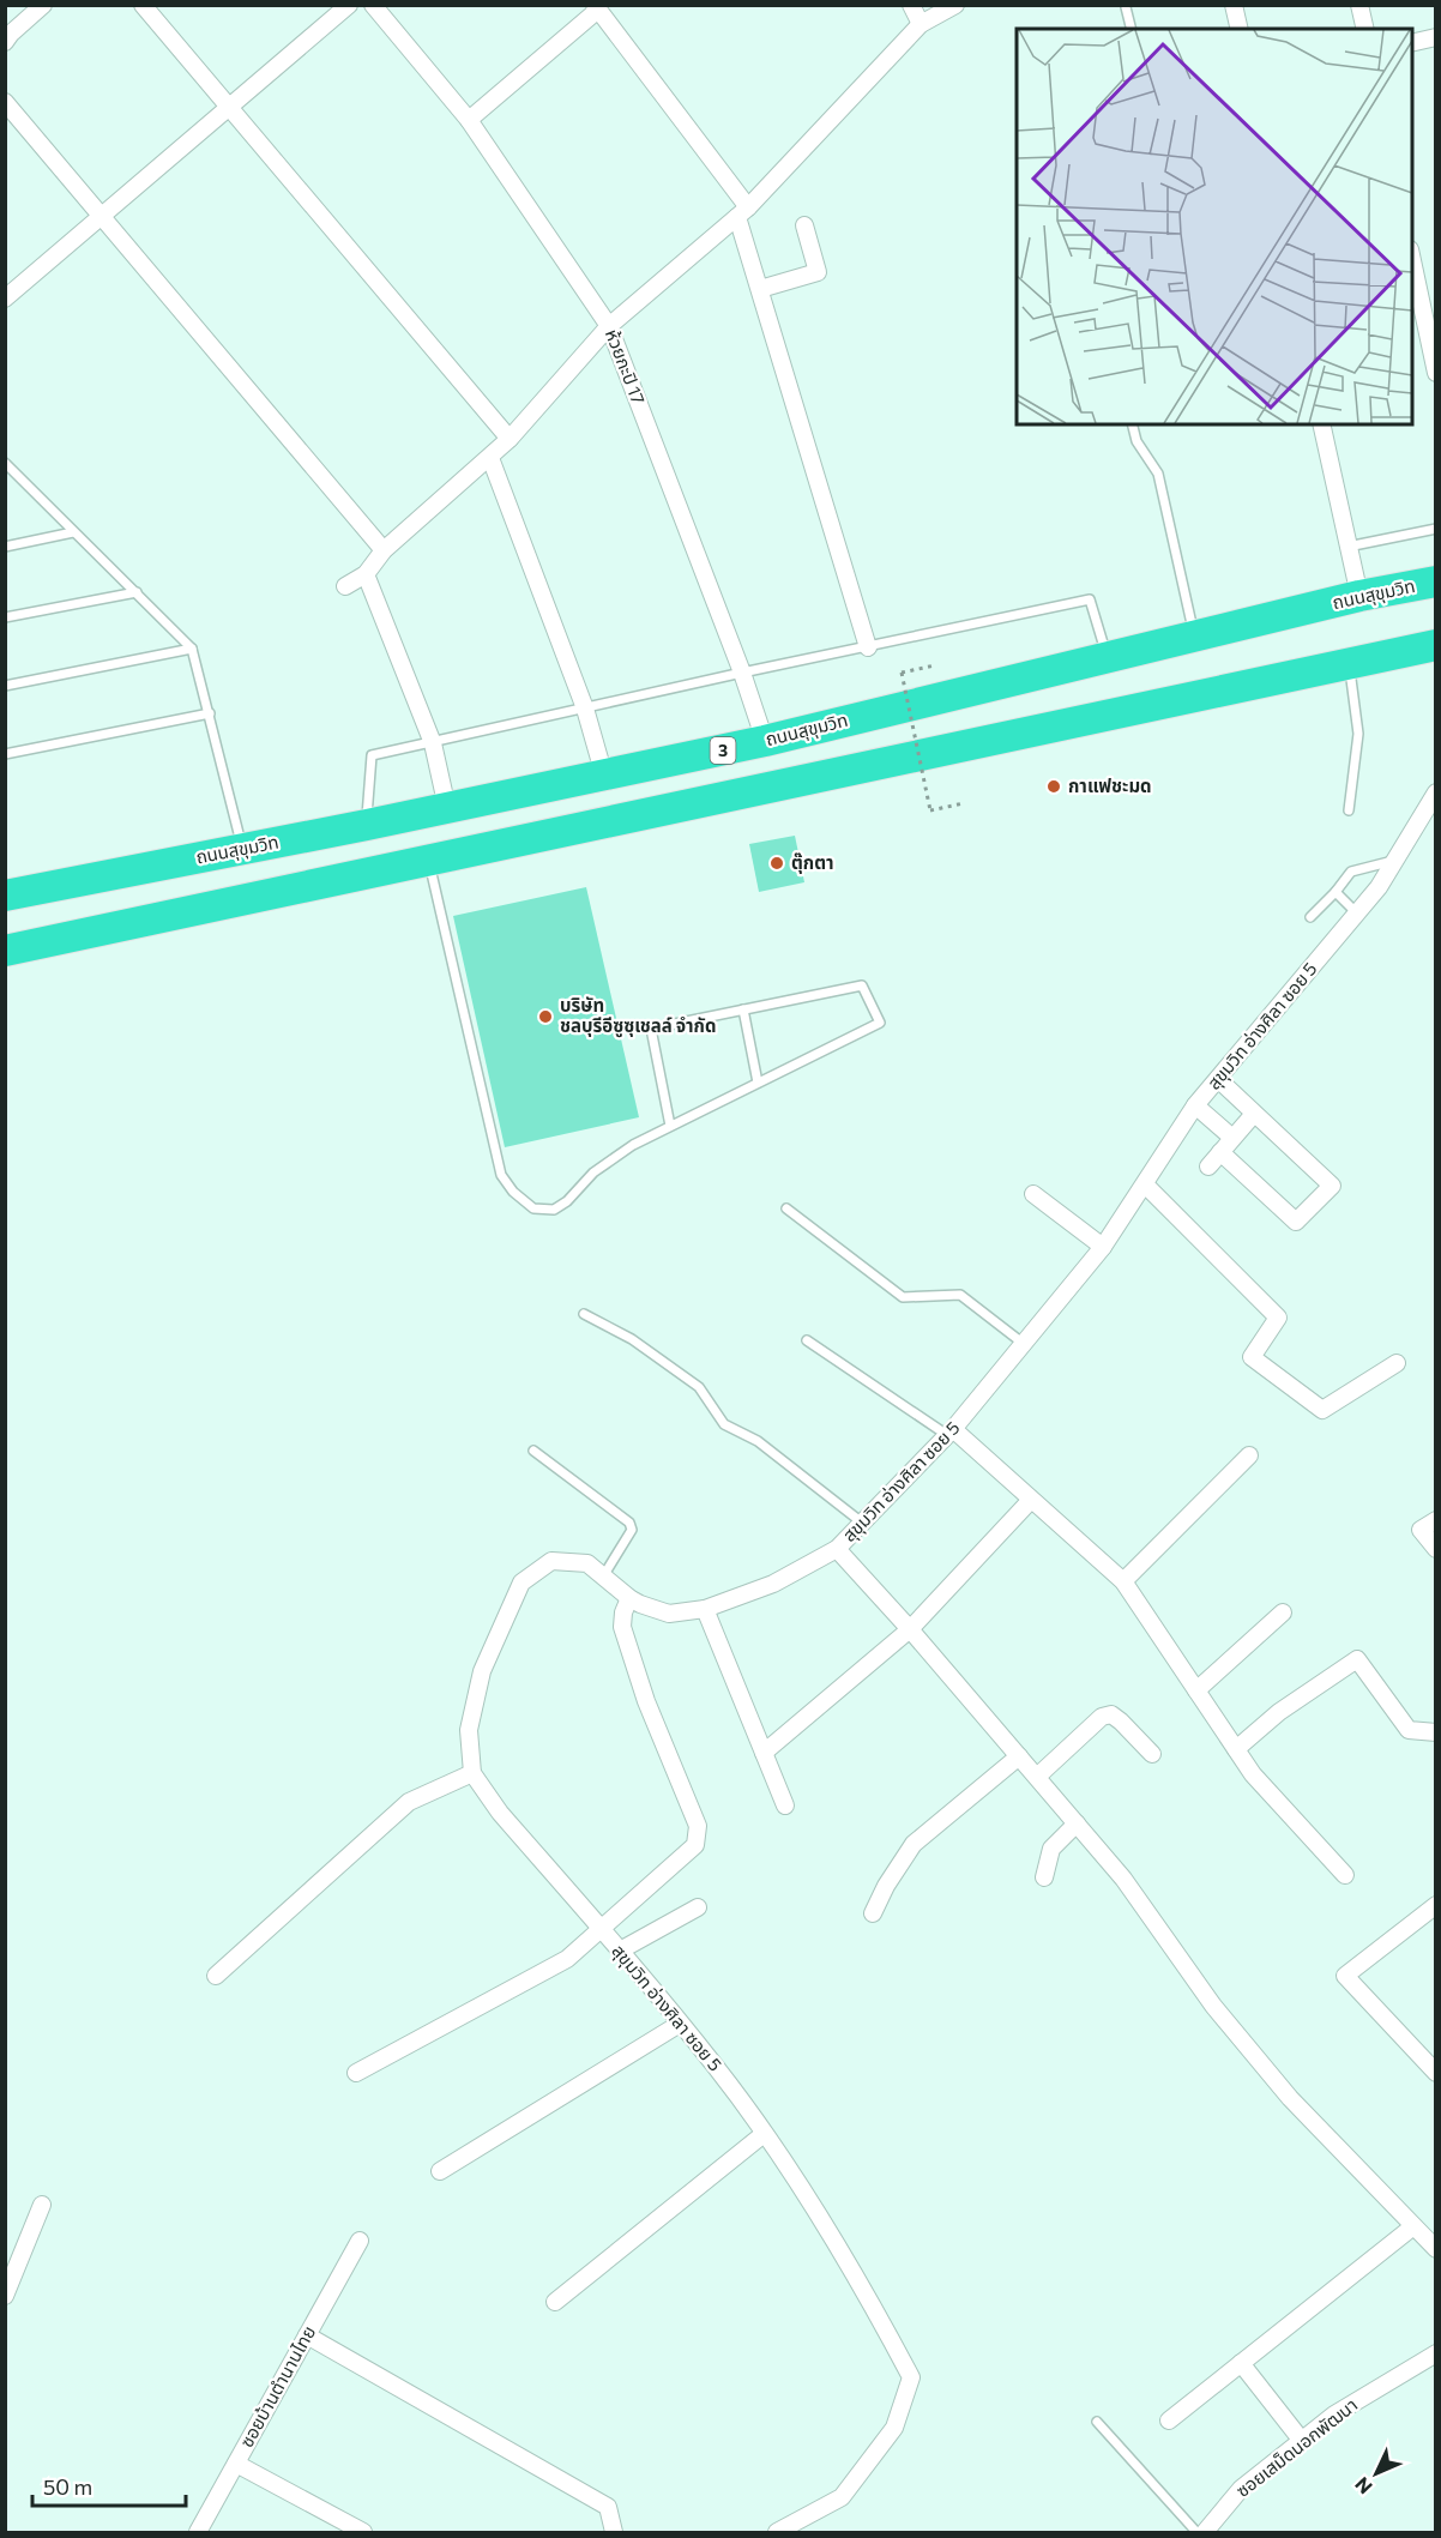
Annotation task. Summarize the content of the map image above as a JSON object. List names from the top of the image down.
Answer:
{
  "streets": {
    "highway": ["ถนนสุขุมวิท", "3"],
    "street": [
      "ห้วยกะปิ 17",
      "สุขุมวิท อ่างศิลา ซอย 5",
      "ซอยบ้านตำนานไทย",
      "ซอยเสม็ดนอกพัฒนา"
    ]
  },
  "crossings": [
    ["ห้วยกะปิ 17", "ถนนสุขุมวิท"]
  ],
  "places": ["กาแฟชะมด", "ตุ๊กตา", "บริษัท ชลบุรีอีซูซุเชลล์ จำกัด"],
  "scale_bar": "50 m",
  "north": "bottom left"
}
